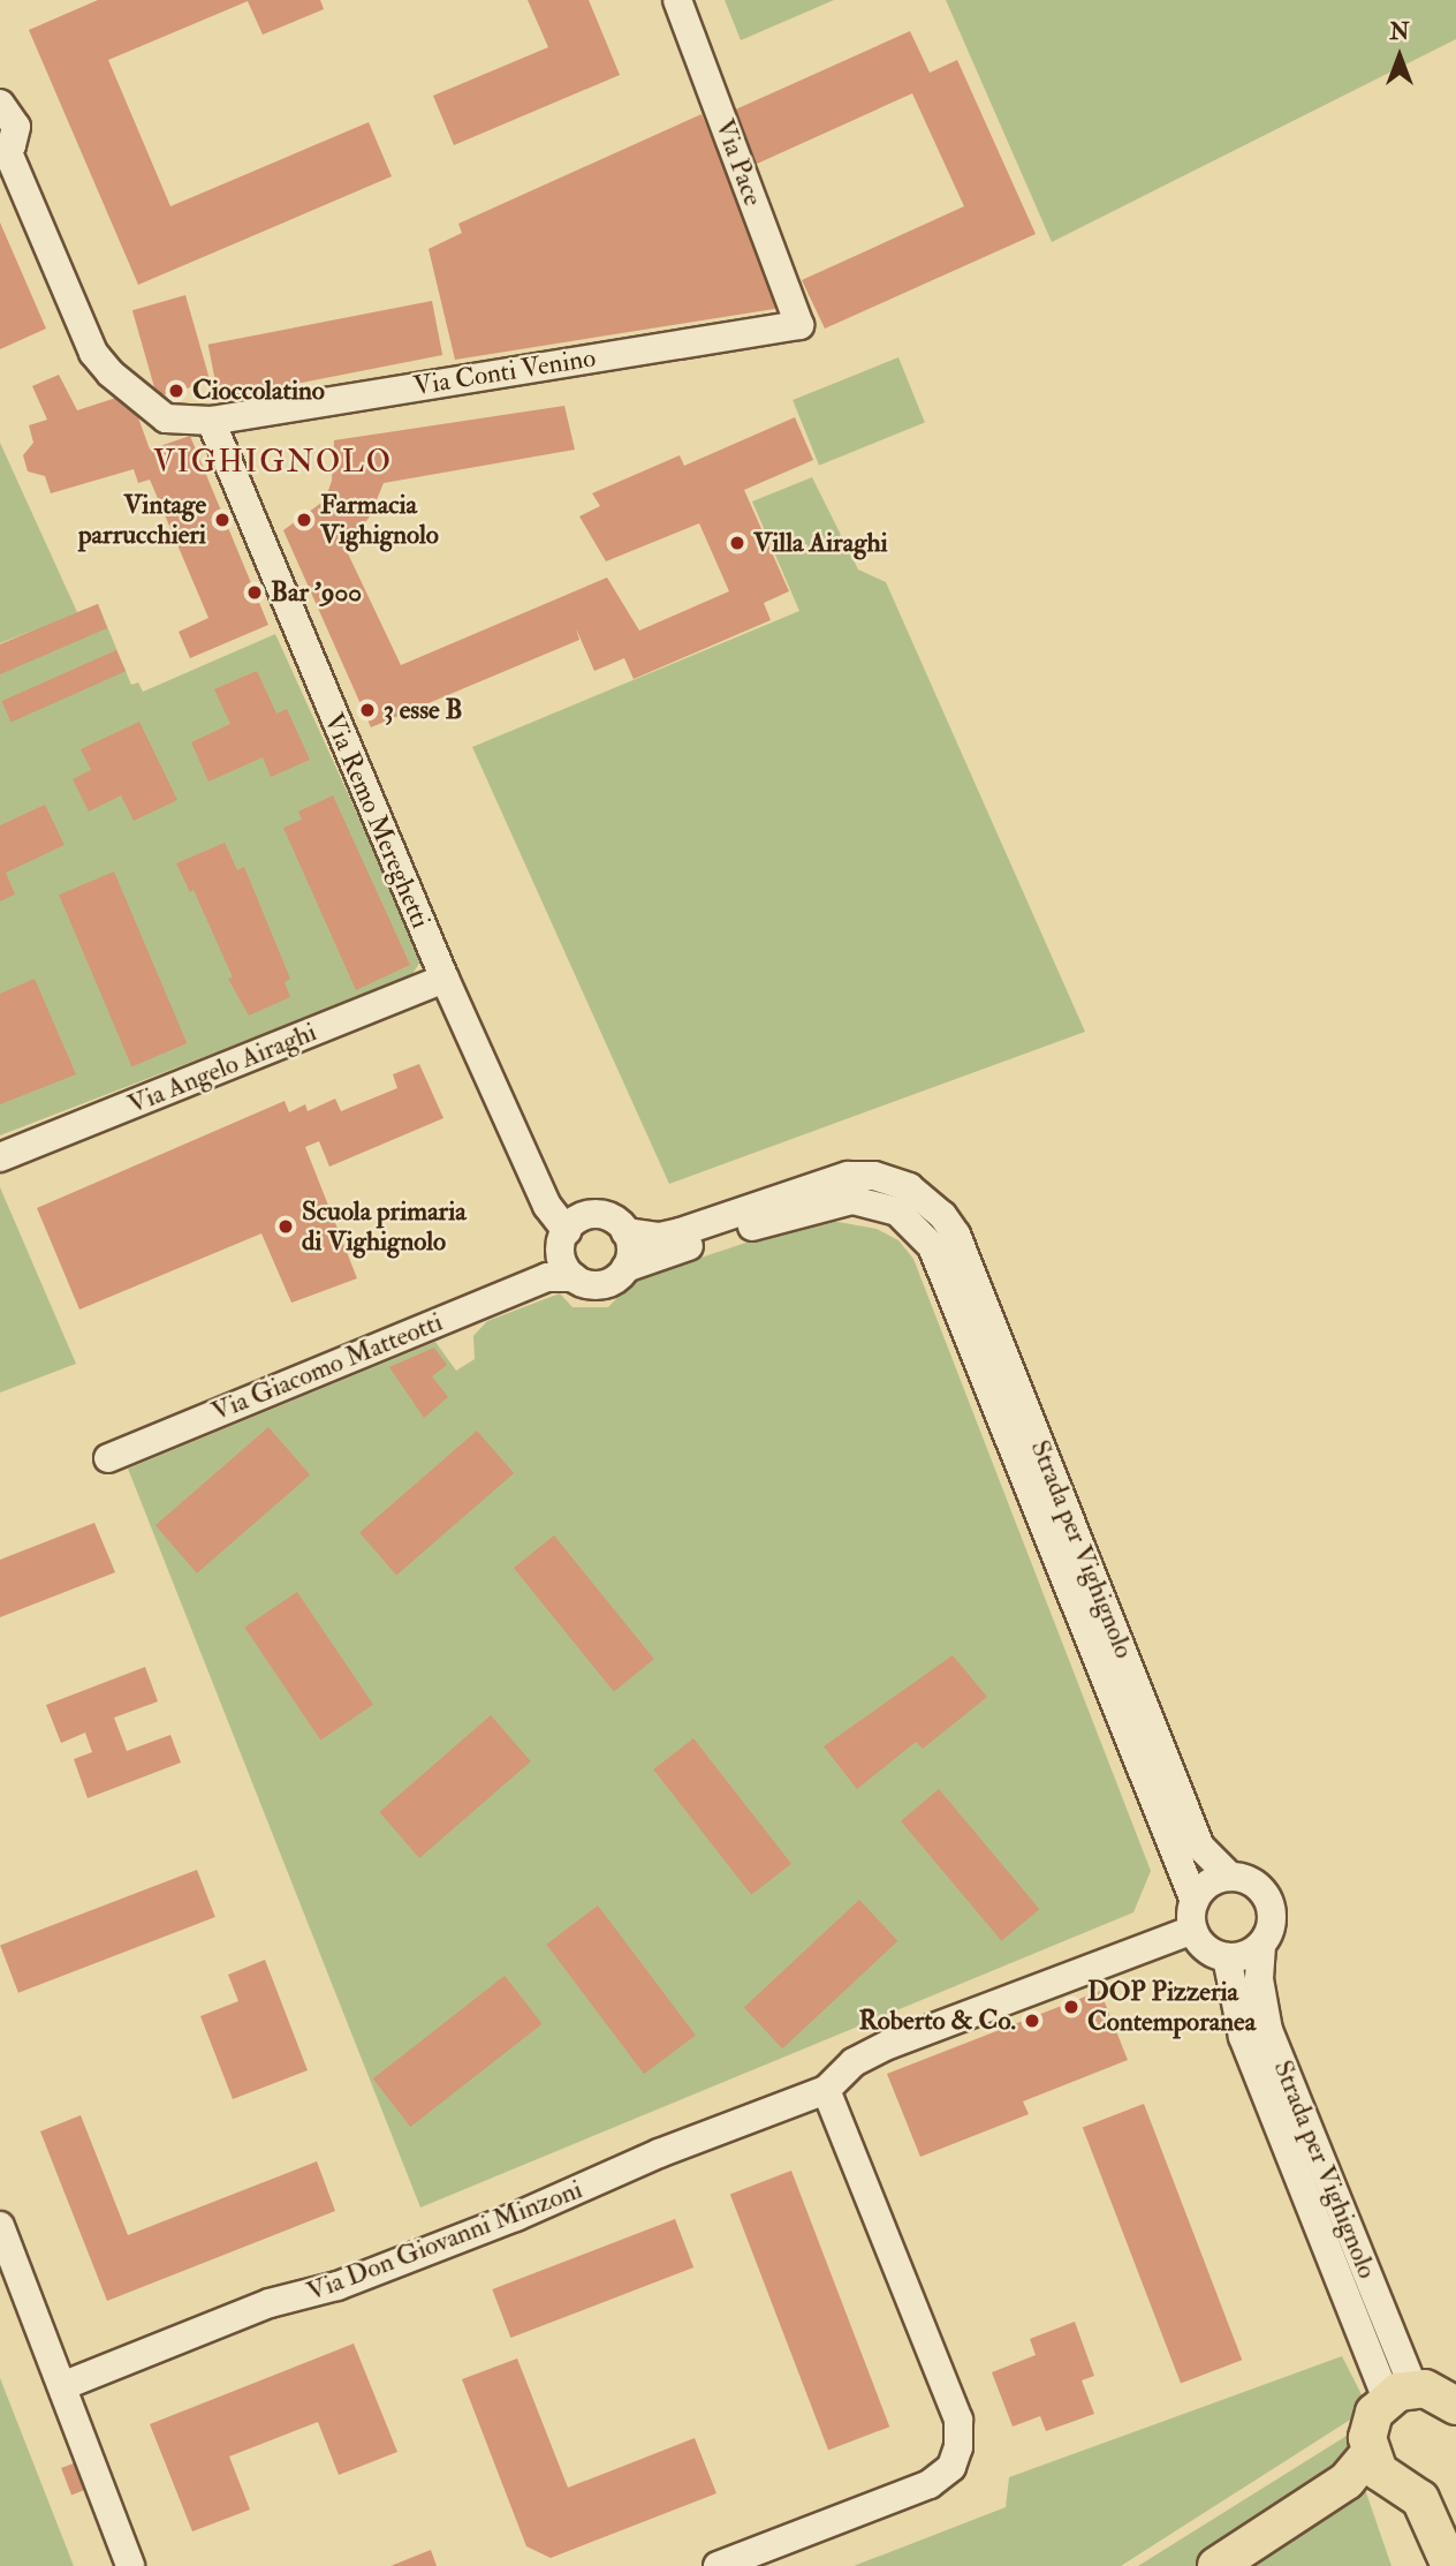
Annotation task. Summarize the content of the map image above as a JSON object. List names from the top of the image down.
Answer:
{
  "streets": {
    "street": [
      "Via Pace",
      "Via Conti Venino",
      "Via Remo Mereghetti",
      "Via Angelo Airaghi",
      "Via Giacomo Matteotti",
      "Strada per Vighignolo",
      "Via Don Giovanni Minzoni"
    ]
  },
  "crossings": [
    ["Via Pace", "Via Conti Venino"],
    ["Via Conti Venino", "Via Remo Mereghetti"],
    ["Via Remo Mereghetti", "Via Angelo Airaghi"],
    ["Via Remo Mereghetti", "Via Giacomo Matteotti"],
    ["Strada per Vighignolo", "Via Don Giovanni Minzoni"]
  ],
  "districts": ["VIGHIGNOLO"],
  "places": [
    "Cioccolatino",
    "Vintage parrucchieri",
    "Farmacia Vighignolo",
    "Villa Airaghi",
    "Bar '900",
    "3 esse B",
    "Scuola primaria di Vighignolo",
    "DOP Pizzeria Contemporanea",
    "Roberto & Co."
  ],
  "north": "top"
}
